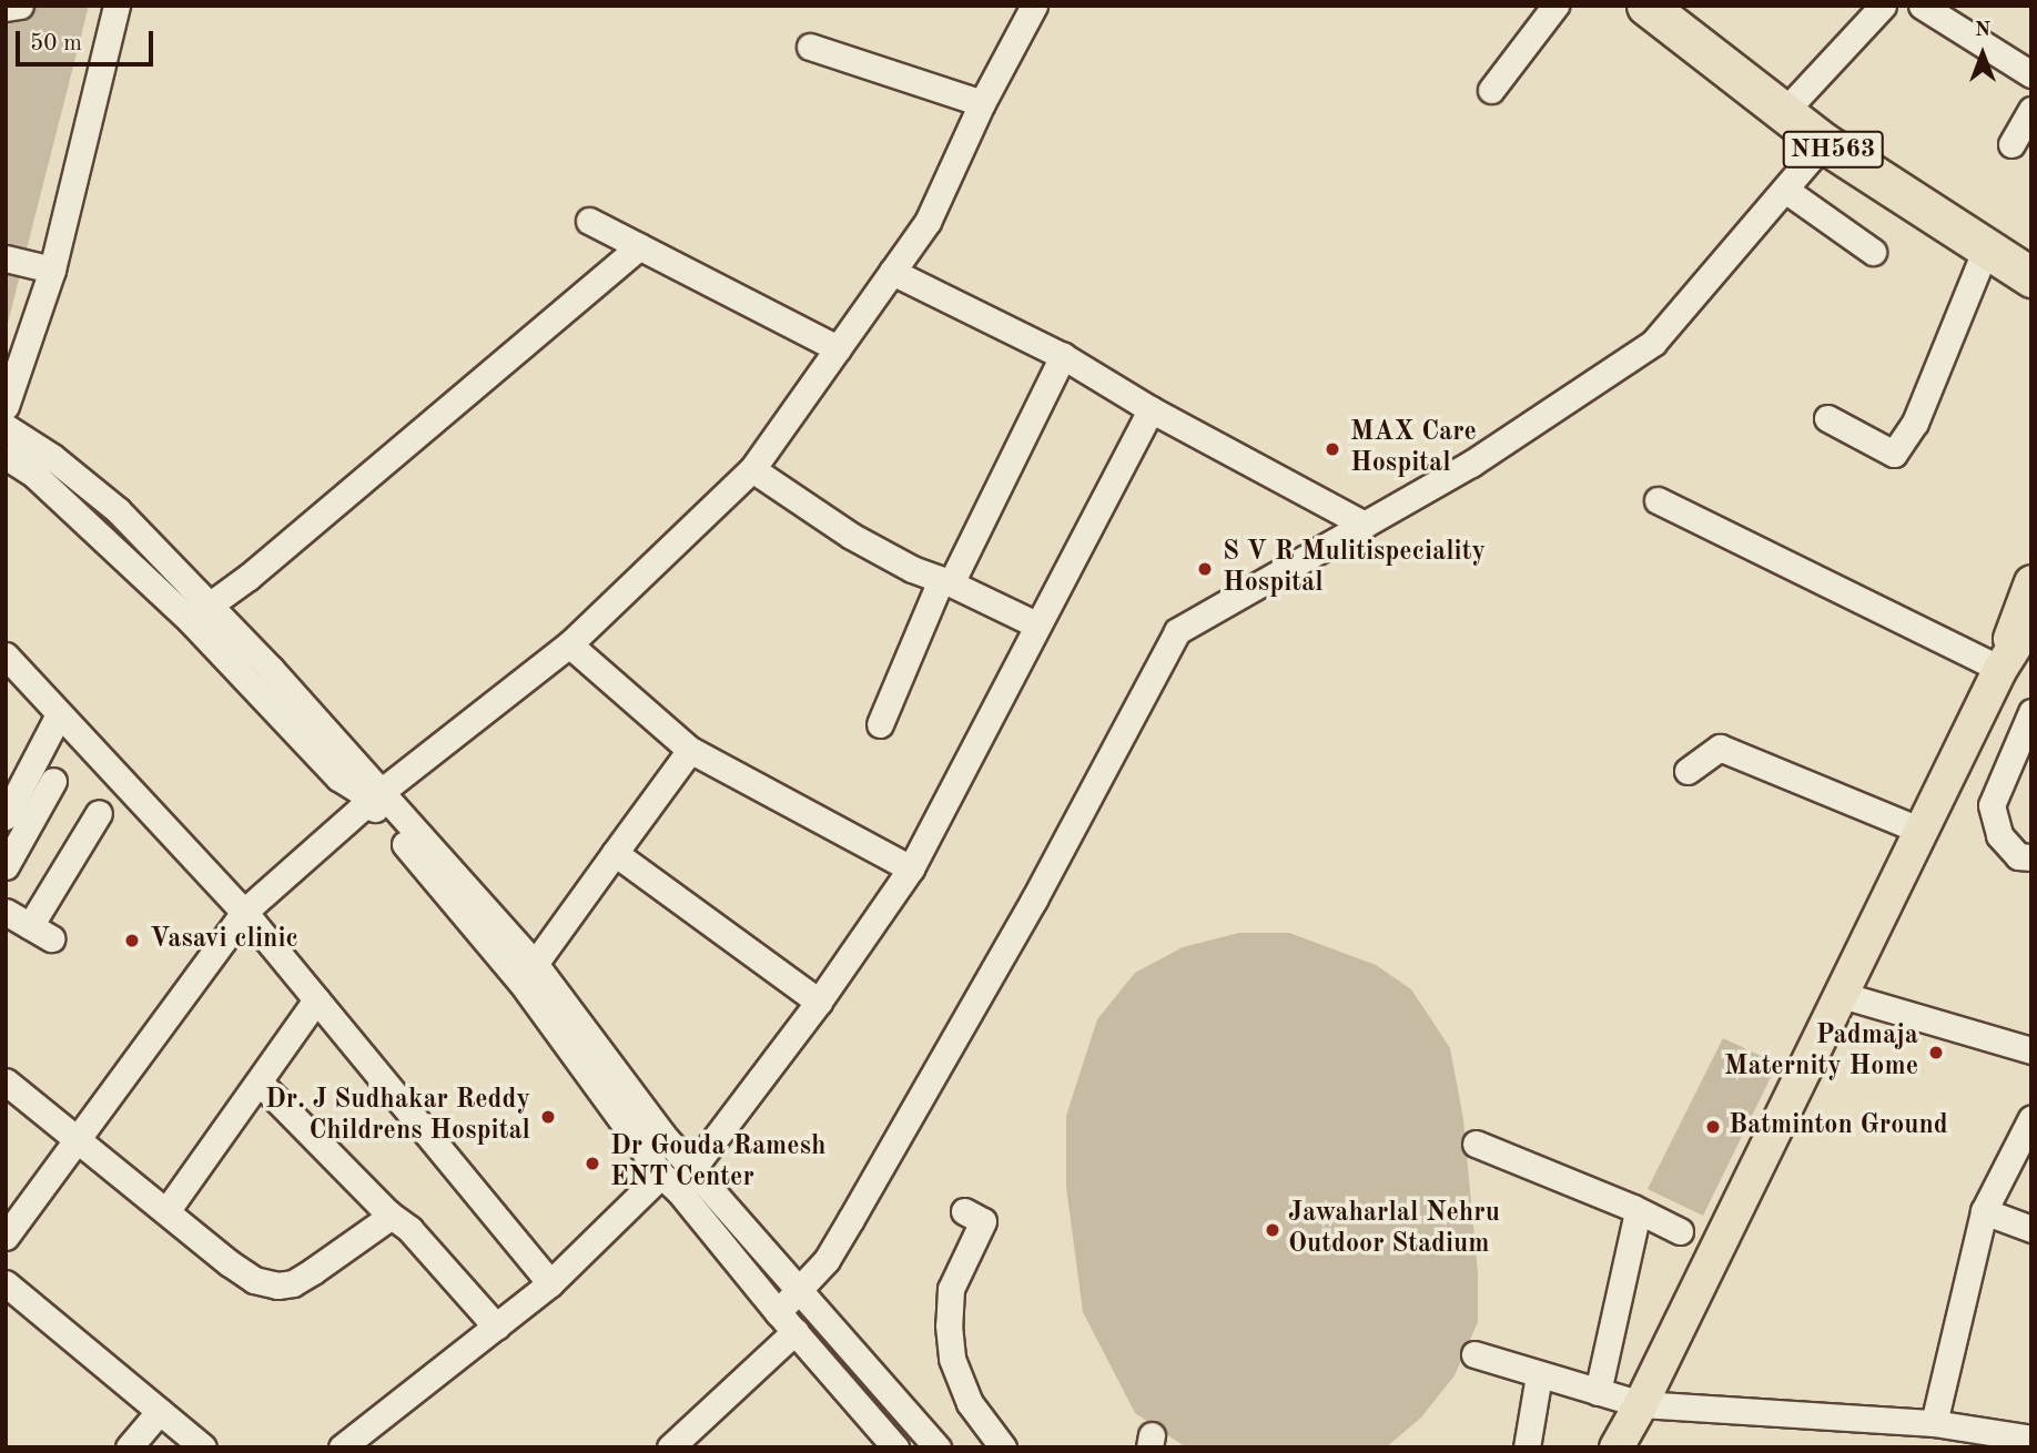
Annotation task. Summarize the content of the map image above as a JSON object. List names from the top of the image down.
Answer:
{
  "streets": {
    "highway": ["NH563"]
  },
  "places": [
    "MAX Care Hospital",
    "S V R Mulitispeciality Hospital",
    "Vasavi clinic",
    "Padmaja Maternity Home",
    "Dr. J Sudhakar Reddy Childrens Hospital",
    "Batminton Ground",
    "Dr Gouda Ramesh ENT Center",
    "Jawaharlal Nehru Outdoor Stadium"
  ],
  "scale_bar": "50 m",
  "north": "top"
}
